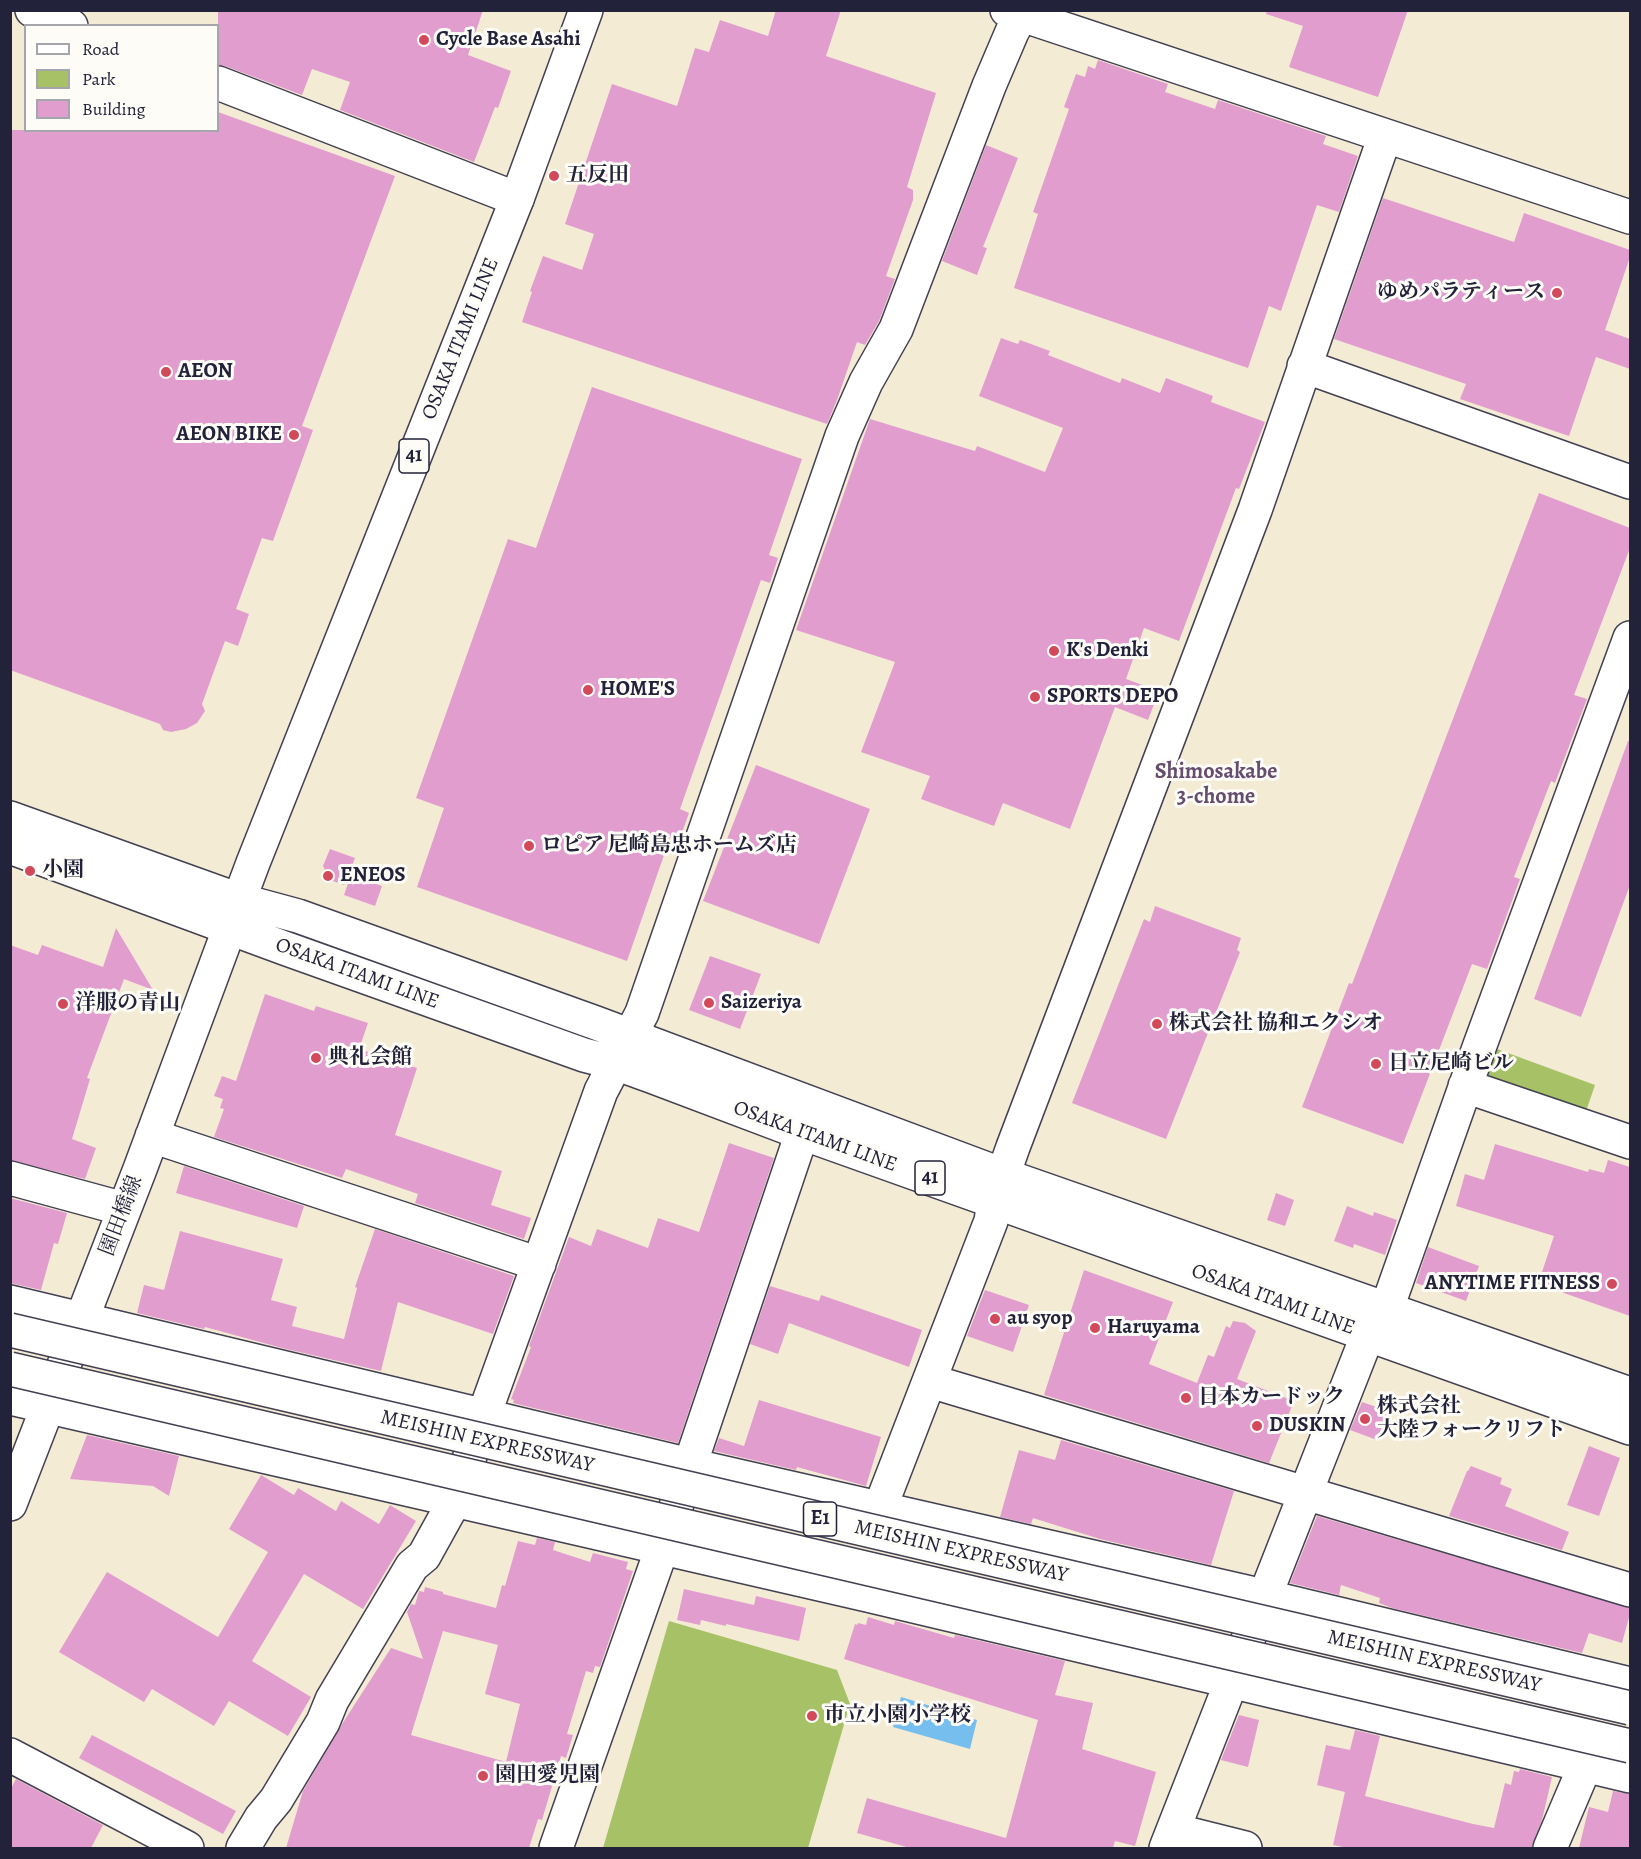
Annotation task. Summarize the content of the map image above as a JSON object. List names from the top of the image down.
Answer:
{
  "streets": {
    "main road": [
      "OSAKA ITAMI LINE",
      "41",
      "園田橋線",
      "MEISHIN EXPRESSWAY",
      "E1"
    ]
  },
  "crossings": [
    ["OSAKA ITAMI LINE", "園田橋線"]
  ],
  "districts": ["Shimosakabe 3-chome"],
  "places": [
    "Cycle Base Asahi",
    "五反田",
    "ゆめパラティース",
    "AEON",
    "AEON BIKE",
    "K's Denki",
    "HOME'S",
    "SPORTS DEPO",
    "ロピア 尼崎島忠ホームズ店",
    "小園",
    "ENEOS",
    "Saizeriya",
    "洋服の青山",
    "株式会社 協和エクシオ",
    "典礼会館",
    "日立尼崎ビル",
    "ANYTIME FITNESS",
    "au syop",
    "Haruyama",
    "日本カードック",
    "株式会社 大陸フォークリフト",
    "DUSKIN",
    "市立小園小学校",
    "園田愛児園"
  ],
  "legend": ["Road", "Park", "Building"]
}
